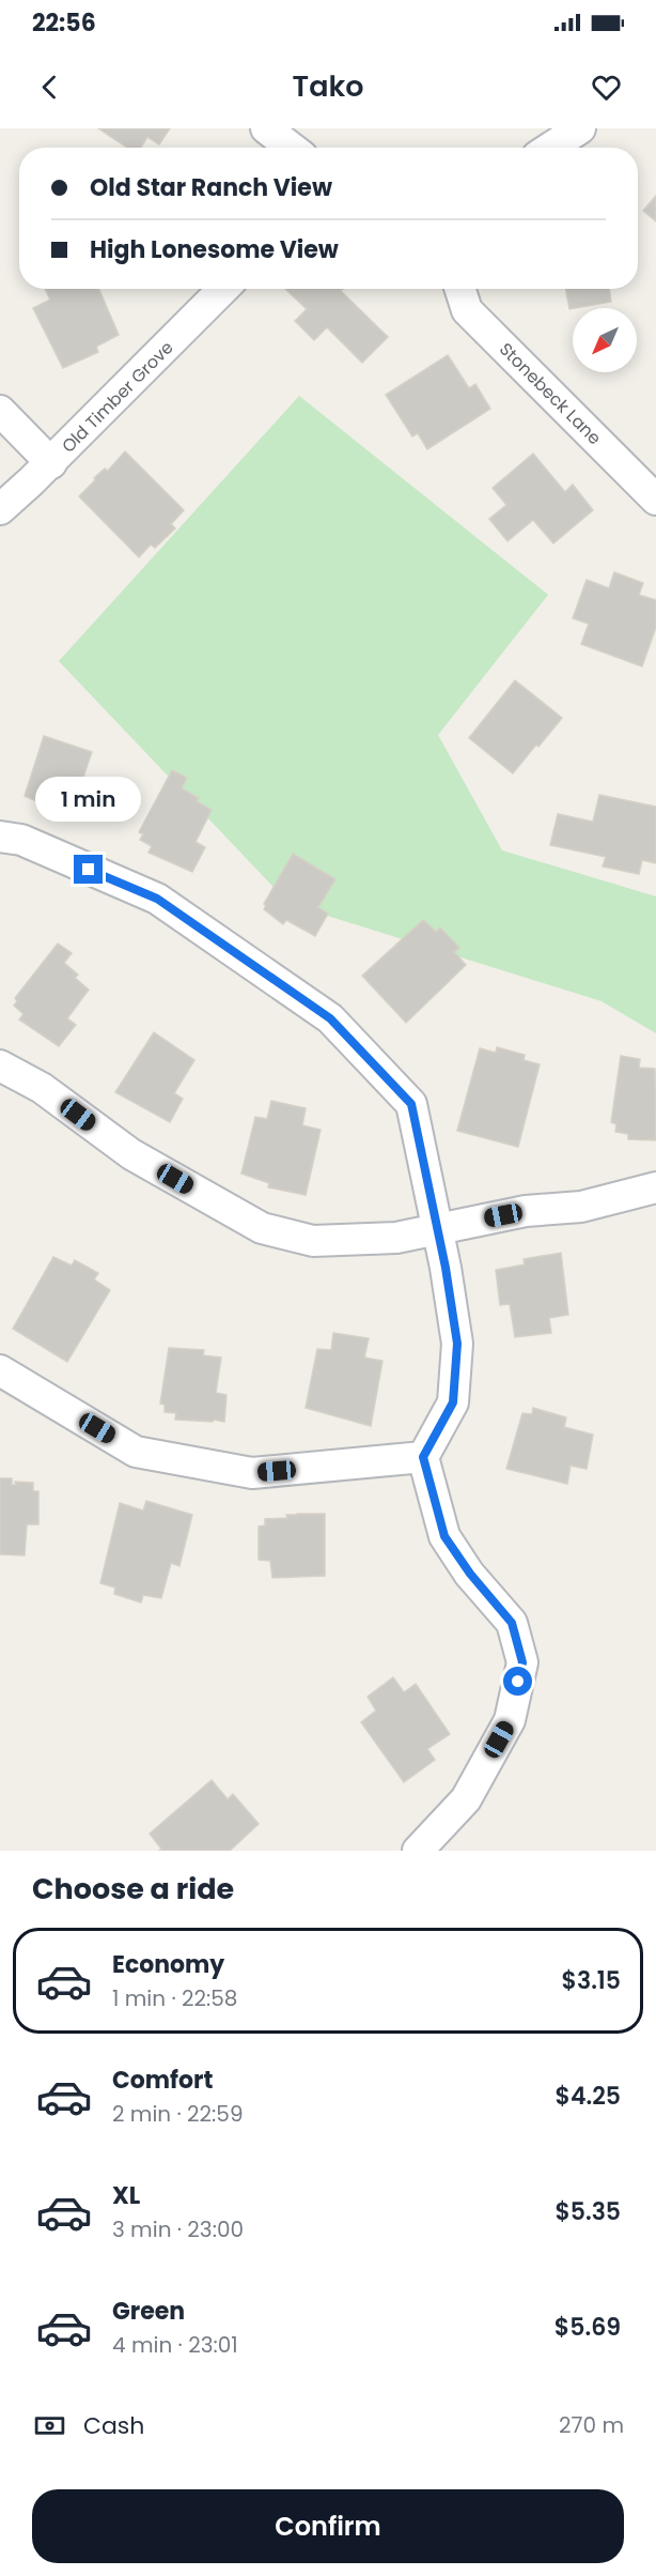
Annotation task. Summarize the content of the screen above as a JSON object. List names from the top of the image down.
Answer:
{
  "streets": {
    "street": ["Stonebeck Lane", "Old Timber Grove"]
  },
  "north": "bottom left",
  "page": {
    "status": "22:56",
    "header": "Tako",
    "banner": ["Old Star Ranch View", "High Lonesome View"],
    "bubble": "1 min",
    "heading": "Choose a ride",
    "list": [
      {
        "name": "Economy",
        "note": "1 min · 22:58",
        "value": "$3.15"
      },
      {
        "name": "Comfort",
        "note": "2 min · 22:59",
        "value": "$4.25"
      },
      {
        "name": "XL",
        "note": "3 min · 23:00",
        "value": "$5.35"
      },
      {
        "name": "Green",
        "note": "4 min · 23:01",
        "value": "$5.69"
      }
    ],
    "pay": ["Cash", "270 m"],
    "buttons": "Confirm"
  }
}
